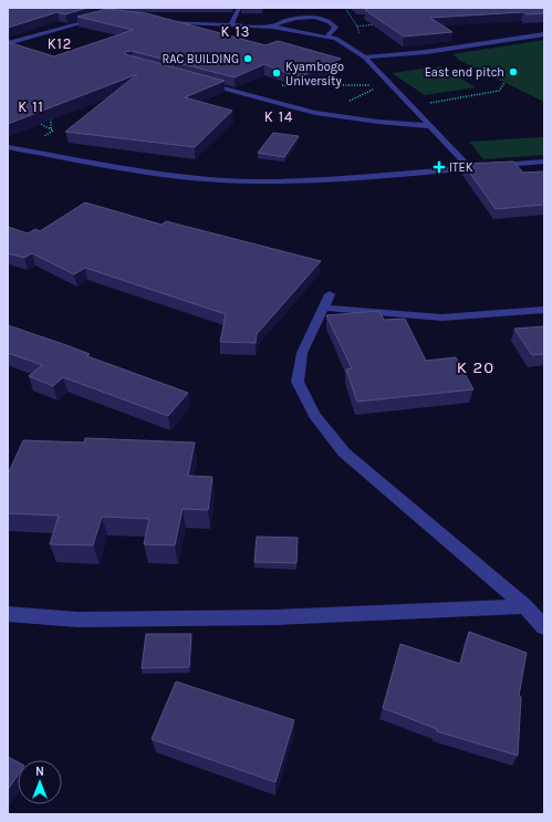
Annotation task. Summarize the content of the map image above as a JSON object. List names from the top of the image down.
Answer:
{
  "districts": [
    "K 13",
    "K12",
    "K 11",
    "K 14",
    "K 20"
  ],
  "places": {
    "other": ["RAC BUILDING", "East end pitch", "Kyambogo University"],
    "health": ["ITEK"]
  },
  "north": "top"
}
